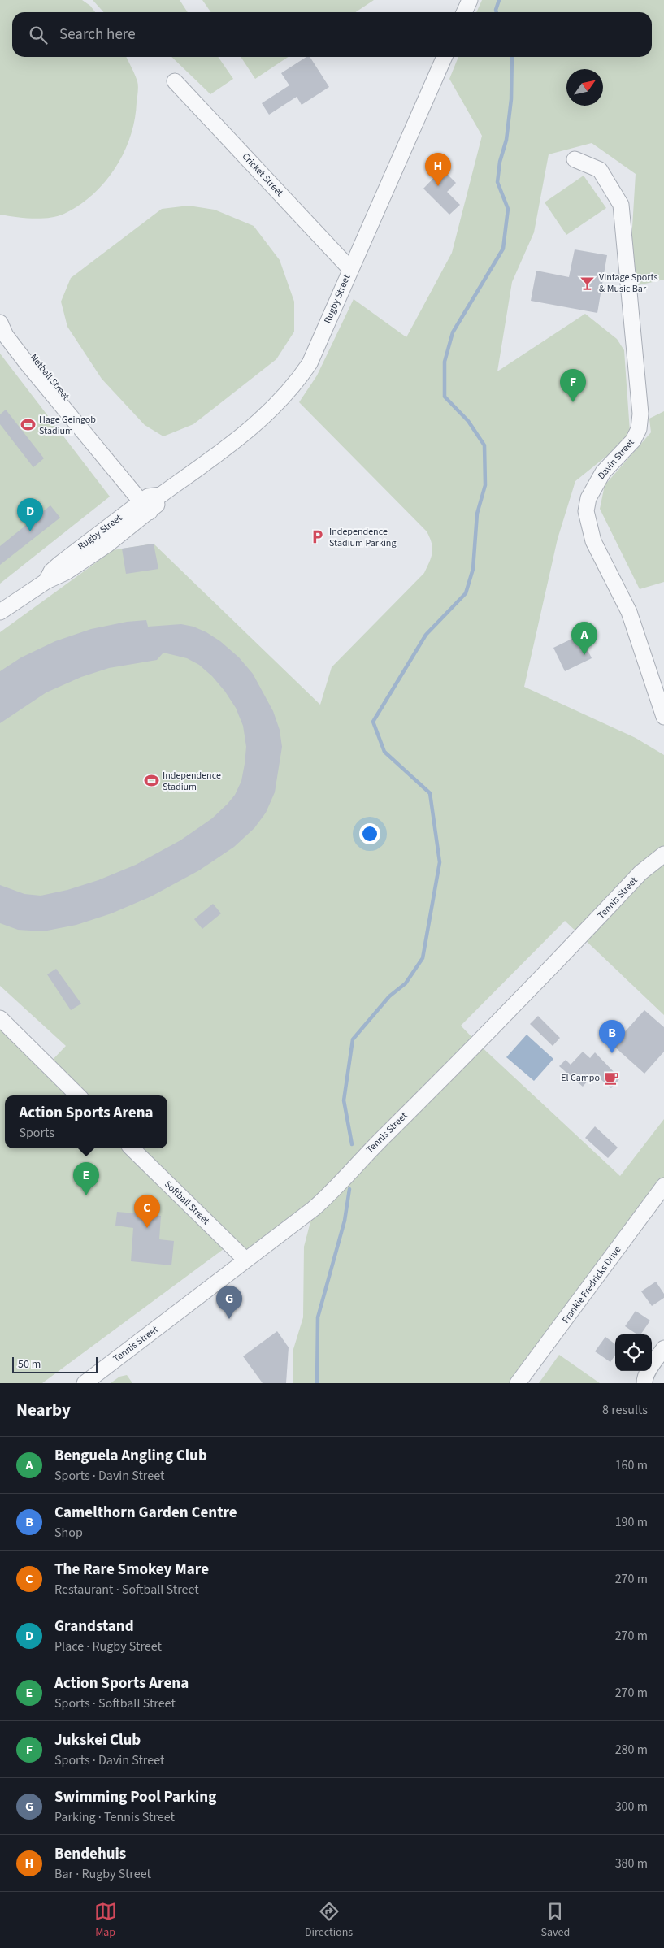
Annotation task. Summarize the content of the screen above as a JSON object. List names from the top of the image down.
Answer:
{
  "streets": {
    "street": [
      "Cricket Street",
      "Rugby Street",
      "Netball Street",
      "Davin Street",
      "Tennis Street",
      "Softball Street",
      "Frankie Fredricks Drive"
    ]
  },
  "crossings": [
    ["Cricket Street", "Rugby Street"],
    ["Rugby Street", "Netball Street"],
    ["Tennis Street", "Softball Street"]
  ],
  "places": {
    "bar": ["Vintage Sports & Music Bar"],
    "sports": ["Hage Geingob Stadium", "Independence Stadium"],
    "parking": ["Independence Stadium Parking"],
    "cafe": ["El Campo"]
  },
  "scale_bar": "50 m",
  "north": "top right",
  "page": {
    "search": "Search here",
    "pins": [
      "H",
      "F",
      "D",
      "A",
      "B",
      "E",
      "C",
      "G"
    ],
    "popup": ["Action Sports Arena", "Sports"],
    "scale": "50 m",
    "heading": ["Nearby", "8 results"],
    "list": [
      {
        "mark": "A",
        "name": "Benguela Angling Club",
        "note": "Sports · Davin Street",
        "value": "160 m"
      },
      {
        "mark": "B",
        "name": "Camelthorn Garden Centre",
        "note": "Shop",
        "value": "190 m"
      },
      {
        "mark": "C",
        "name": "The Rare Smokey Mare",
        "note": "Restaurant · Softball Street",
        "value": "270 m"
      },
      {
        "mark": "D",
        "name": "Grandstand",
        "note": "Place · Rugby Street",
        "value": "270 m"
      },
      {
        "mark": "E",
        "name": "Action Sports Arena",
        "note": "Sports · Softball Street",
        "value": "270 m"
      },
      {
        "mark": "F",
        "name": "Jukskei Club",
        "note": "Sports · Davin Street",
        "value": "280 m"
      },
      {
        "mark": "G",
        "name": "Swimming Pool Parking",
        "note": "Parking · Tennis Street",
        "value": "300 m"
      },
      {
        "mark": "H",
        "name": "Bendehuis",
        "note": "Bar · Rugby Street",
        "value": "380 m"
      }
    ],
    "nav": ["Map", "Directions", "Saved"]
  }
}
